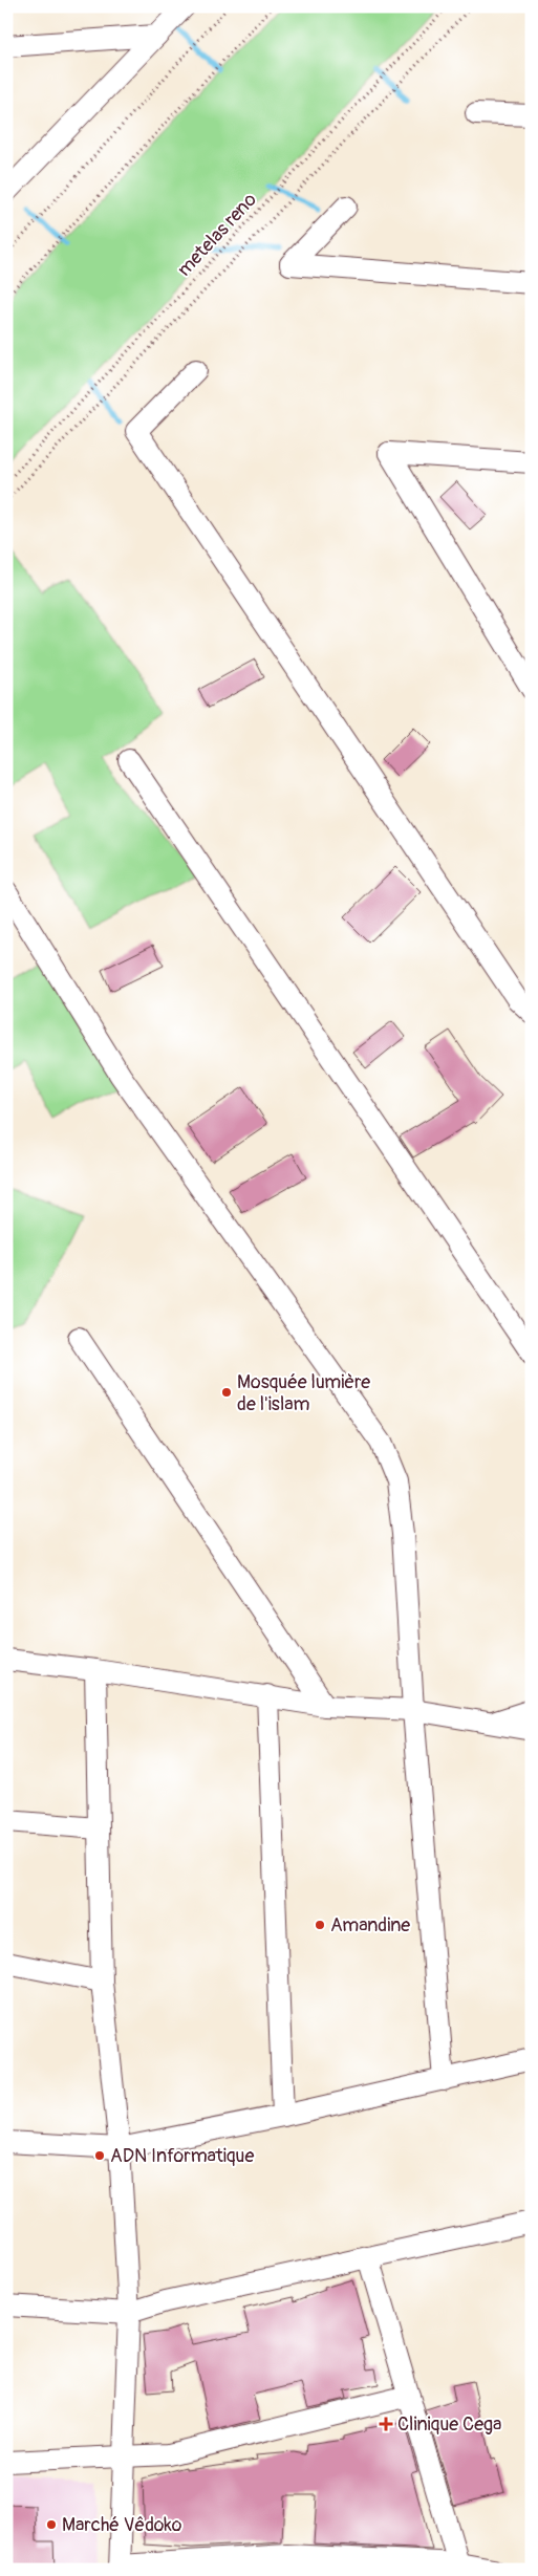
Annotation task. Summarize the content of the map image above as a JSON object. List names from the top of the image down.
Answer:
{
  "streets": {
    "path": ["metelas reno"]
  },
  "places": {
    "other": [
      "Mosquée lumière de l'islam",
      "Amandine",
      "ADN Informatique",
      "Marché Vêdoko"
    ],
    "health": ["Clinique Cega"]
  }
}
